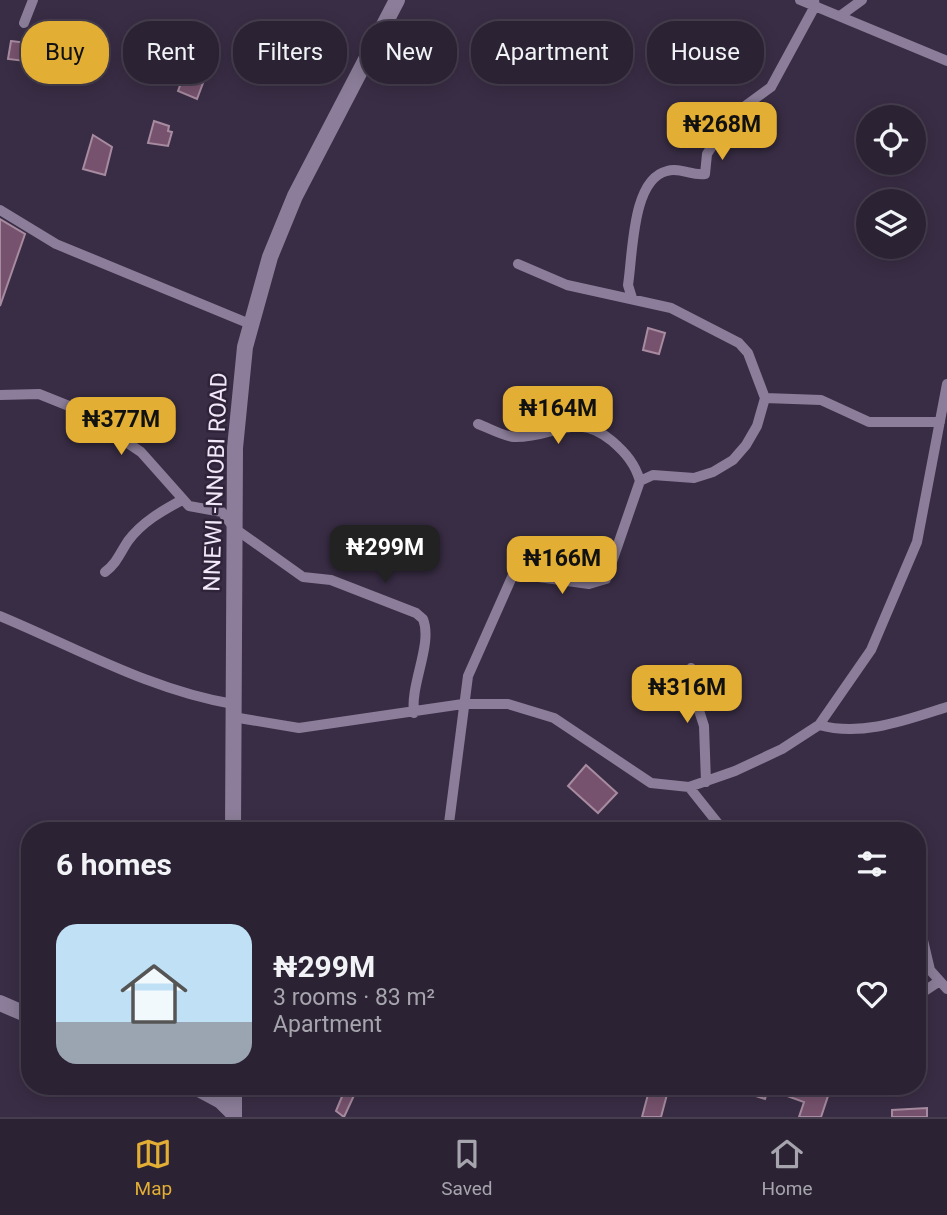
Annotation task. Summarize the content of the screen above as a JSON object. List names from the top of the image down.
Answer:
{
  "streets": {
    "main road": ["NNEWI -NNOBI ROAD"]
  },
  "page": {
    "chip": [
      "Buy",
      "Rent",
      "Filters",
      "New",
      "Apartment",
      "House"
    ],
    "price": [
      "₦268M",
      "₦164M",
      "₦377M",
      "₦299M",
      "₦166M",
      "₦316M"
    ],
    "heading": "6 homes",
    "list": [
      {
        "name": "₦299M",
        "note": "3 rooms · 83 m² · Apartment"
      }
    ],
    "tabs": ["Map", "Saved", "Home"]
  }
}
